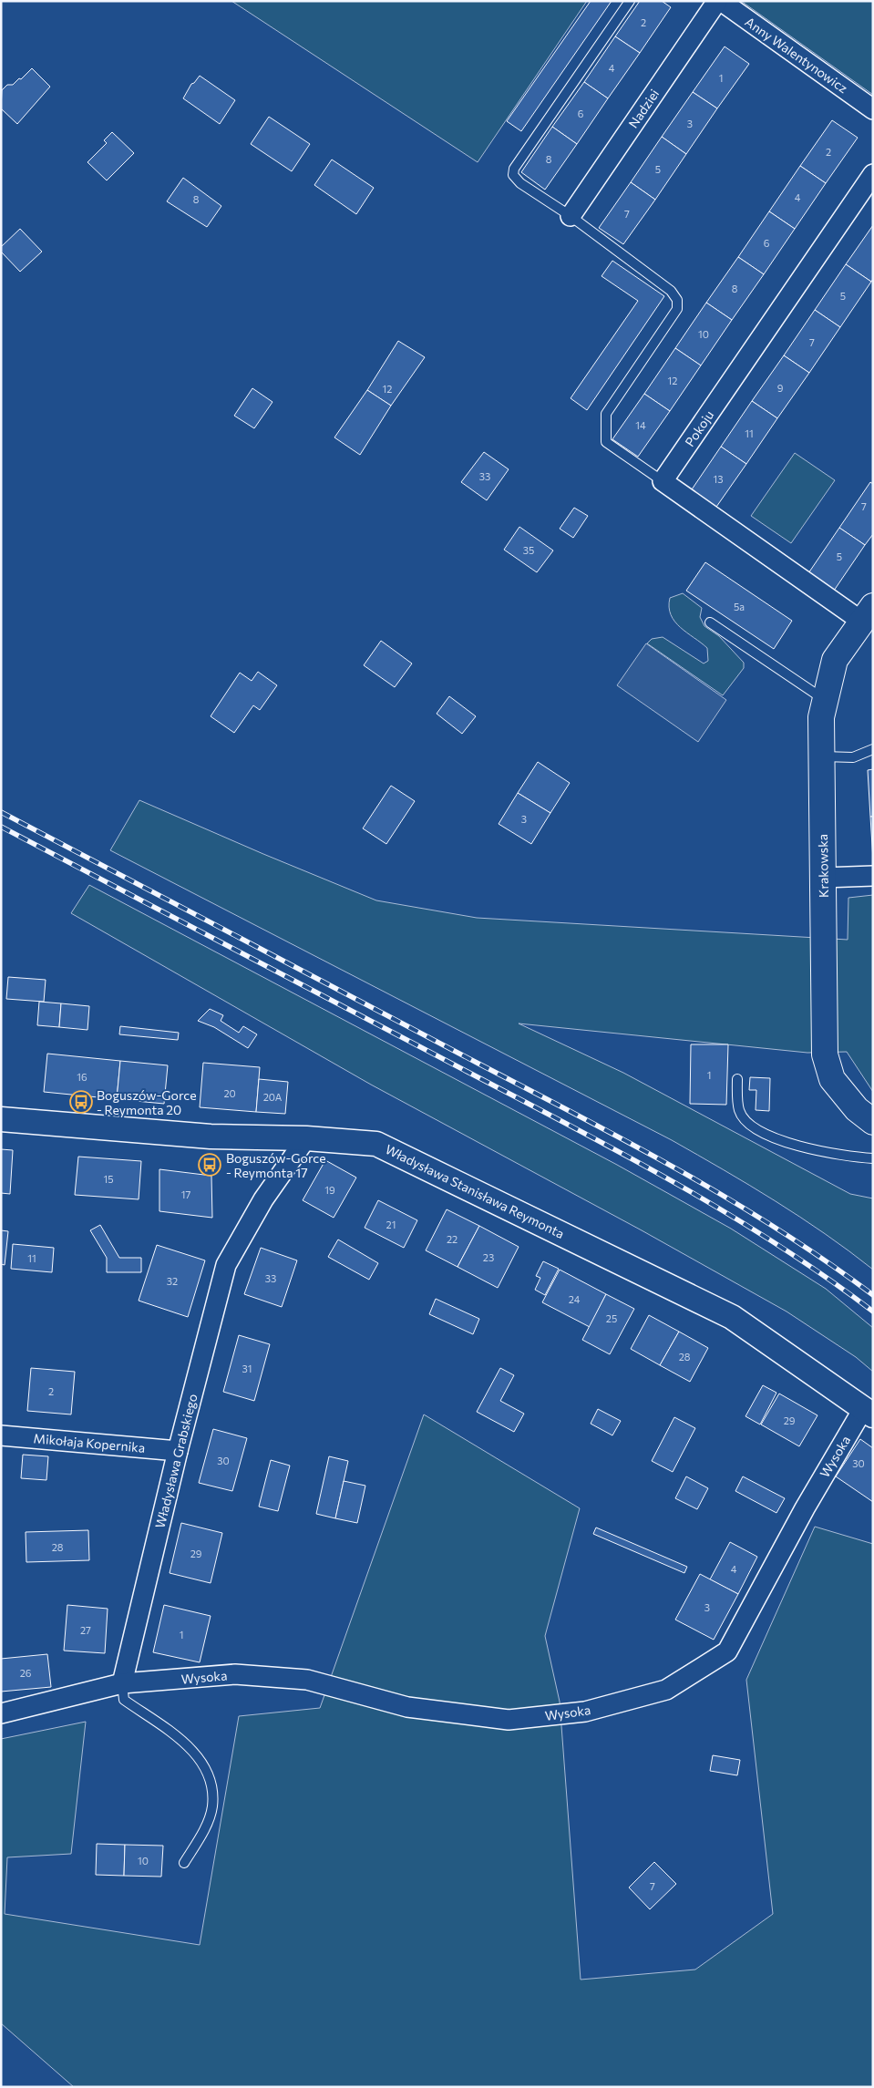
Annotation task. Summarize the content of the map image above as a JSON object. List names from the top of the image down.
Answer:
{
  "streets": {
    "main road": ["Krakowska"],
    "street": [
      "Anny Walentynowicz",
      "Nadziei",
      "Pokoju",
      "Władysława Stanisława Reymonta",
      "Mikołaja Kopernika",
      "Wysoka",
      "Władysława Grabskiego"
    ]
  },
  "crossings": [
    ["Władysława Stanisława Reymonta", "Wysoka"],
    ["Władysława Stanisława Reymonta", "Władysława Grabskiego"],
    ["Mikołaja Kopernika", "Władysława Grabskiego"],
    ["Wysoka", "Władysława Grabskiego"]
  ],
  "places": {
    "bus stop": ["Boguszów-Gorce - Reymonta 20", "Boguszów-Gorce - Reymonta 17"]
  },
  "house_numbers": [
    "2",
    "4",
    "1",
    "6",
    "3",
    "2",
    "8",
    "5",
    "4",
    "8",
    "7",
    "6",
    "8",
    "5",
    "10",
    "7",
    "12",
    "9",
    "12",
    "14",
    "11",
    "33",
    "13",
    "7",
    "35",
    "5",
    "5a",
    "3",
    "1",
    "16",
    "20",
    "20A",
    "15",
    "19",
    "17",
    "21",
    "22",
    "23",
    "11",
    "33",
    "32",
    "24",
    "25",
    "28",
    "31",
    "2",
    "29",
    "30",
    "30",
    "28",
    "29",
    "4",
    "3",
    "27",
    "1",
    "26",
    "10",
    "7"
  ]
}
